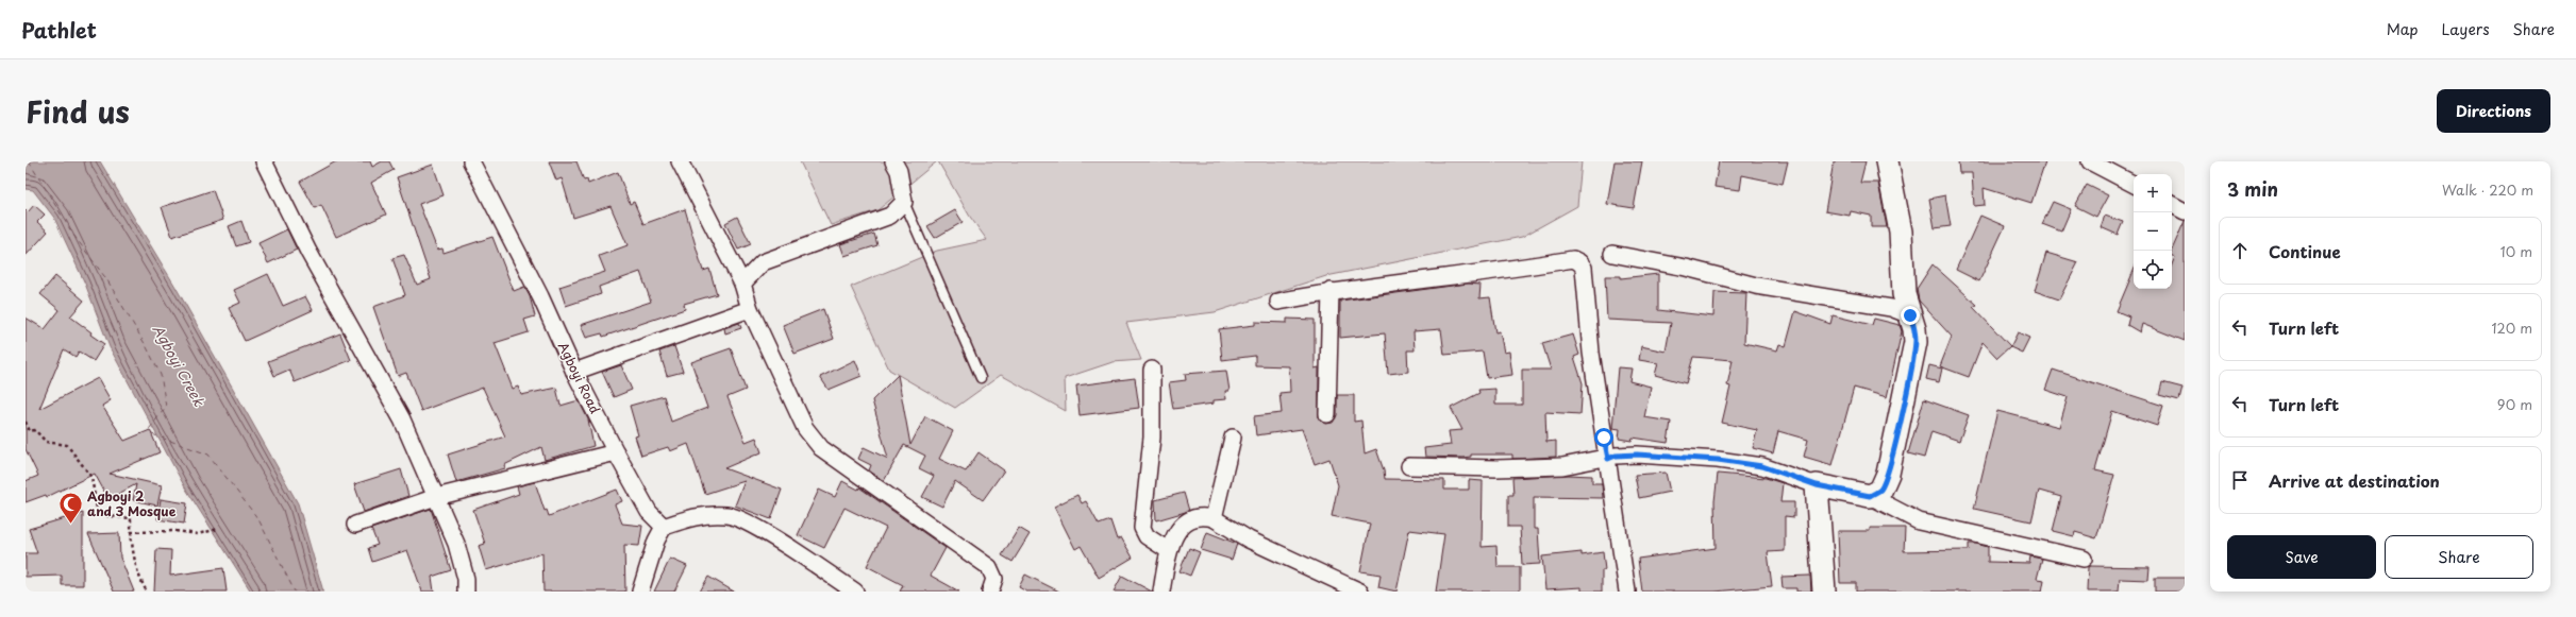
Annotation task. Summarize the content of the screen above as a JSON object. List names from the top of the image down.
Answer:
{
  "streets": {
    "street": ["Agboyi Road"]
  },
  "water": ["Agboyi Creek"],
  "places": {
    "mosque": ["Agboyi 2 and 3 Mosque"]
  },
  "page": {
    "header": "Pathlet",
    "nav": ["Map", "Layers", "Share"],
    "title": "Find us",
    "buttons": [
      "Directions",
      ["Save", "Share"]
    ],
    "heading": ["3 min", "Walk · 220 m"],
    "map_buttons": ["+", "−"],
    "list": [
      ["Continue", "10 m"],
      ["Turn left", "120 m"],
      ["Turn left", "90 m"],
      "Arrive at destination"
    ]
  }
}
